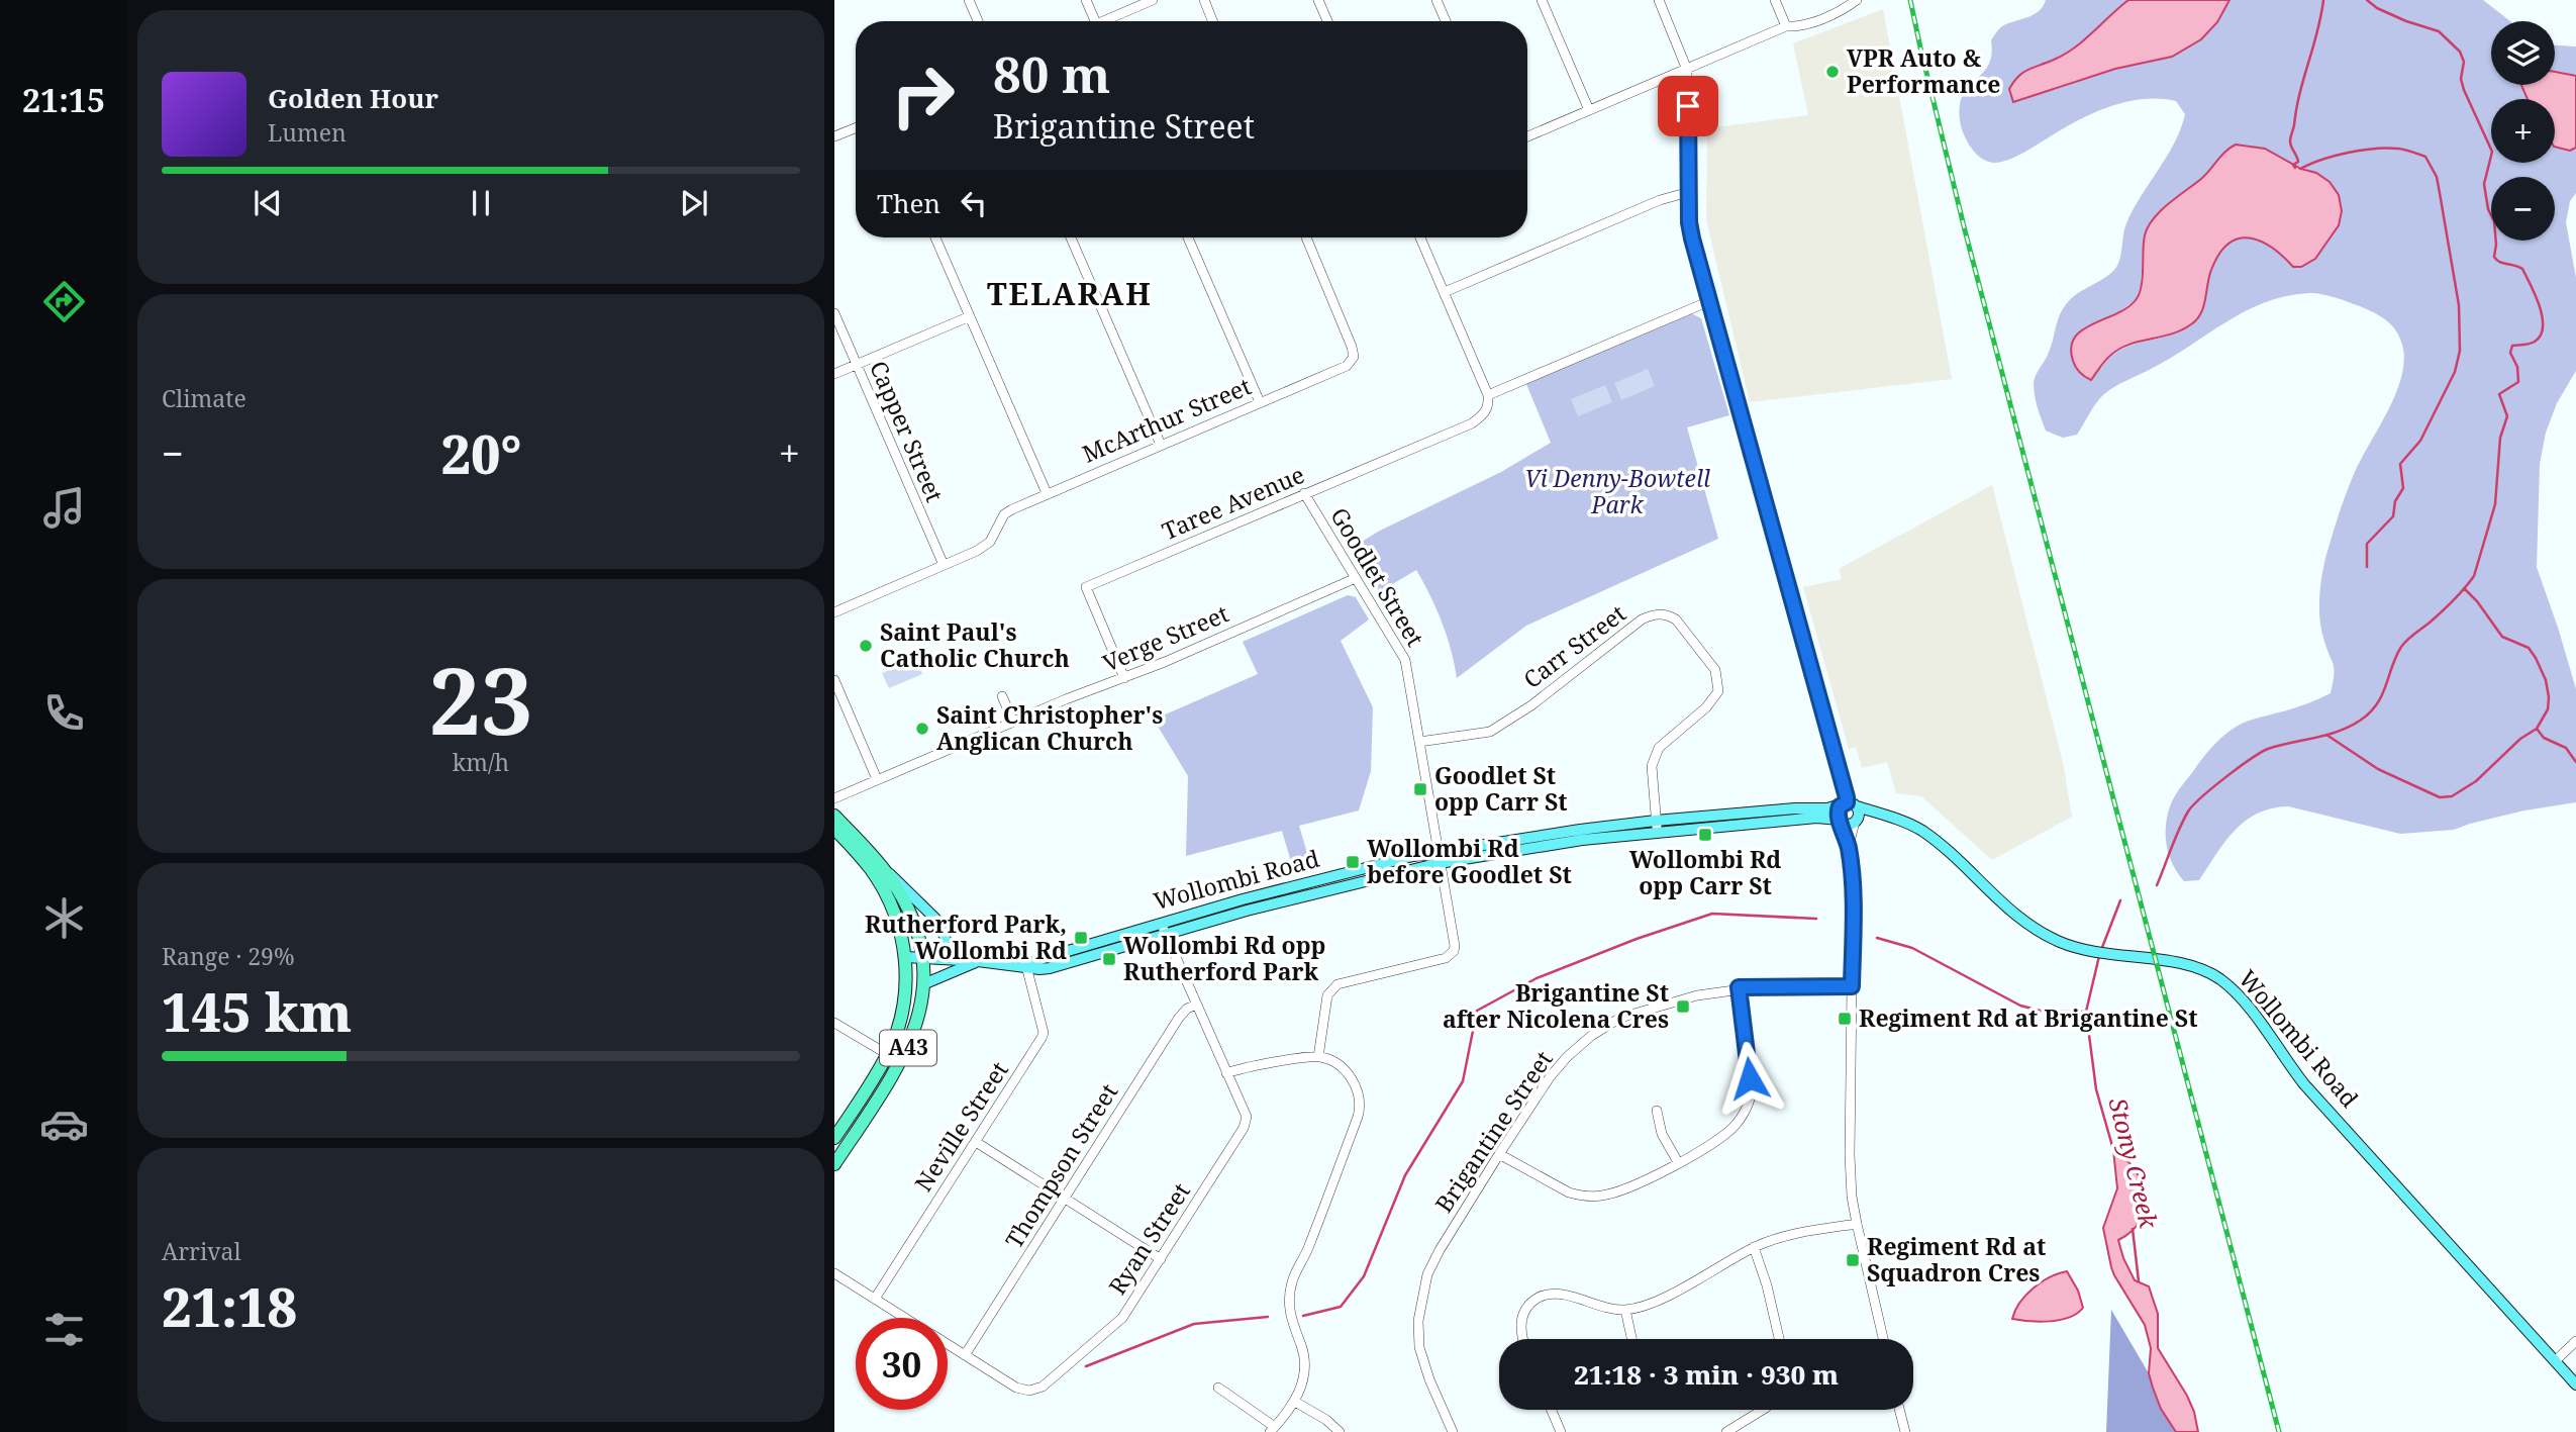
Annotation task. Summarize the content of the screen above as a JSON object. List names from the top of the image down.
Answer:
{
  "streets": {
    "highway": ["A43"],
    "main road": ["Wollombi Road"],
    "street": [
      "McArthur Street",
      "Capper Street",
      "Taree Avenue",
      "Goodlet Street",
      "Verge Street",
      "Carr Street",
      "Neville Street",
      "Brigantine Street",
      "Thompson Street",
      "Ryan Street"
    ]
  },
  "crossings": [
    ["McArthur Street", "Capper Street"],
    ["Taree Avenue", "Goodlet Street"],
    ["Taree Avenue", "Verge Street"],
    ["Goodlet Street", "Verge Street"],
    ["Goodlet Street", "Carr Street"],
    ["Goodlet Street", "Wollombi Road"],
    ["Carr Street", "Wollombi Road"],
    ["Wollombi Road", "A43"],
    ["Wollombi Road", "Neville Street"],
    ["Thompson Street", "Ryan Street"]
  ],
  "districts": ["TELARAH"],
  "water": ["Stony Creek"],
  "parks": ["Vi Denny-Bowtell Park"],
  "places": {
    "other": ["VPR Auto & Performance", "Saint Paul's Catholic Church", "Saint Christopher's Anglican Church"],
    "transit": [
      "Goodlet St opp Carr St",
      "Wollombi Rd opp Carr St",
      "Wollombi Rd before Goodlet St",
      "Rutherford Park, Wollombi Rd",
      "Wollombi Rd opp Rutherford Park",
      "Brigantine St after Nicolena Cres",
      "Regiment Rd at Brigantine St",
      "Regiment Rd at Squadron Cres"
    ]
  },
  "page": {
    "tabs": "21:15",
    "map_buttons": ["+", "−"],
    "turn": ["80 m", "Brigantine Street"],
    "song": ["Golden Hour", "Lumen"],
    "then": "Then",
    "tile": [
      "Climate",
      ["23", "km/h"],
      ["Range · 29%", "145 km"],
      ["Arrival", "21:18"]
    ],
    "heat": ["−", "20°", "+"],
    "limit": "30",
    "trip": "21:18 · 3 min · 930 m"
  }
}
